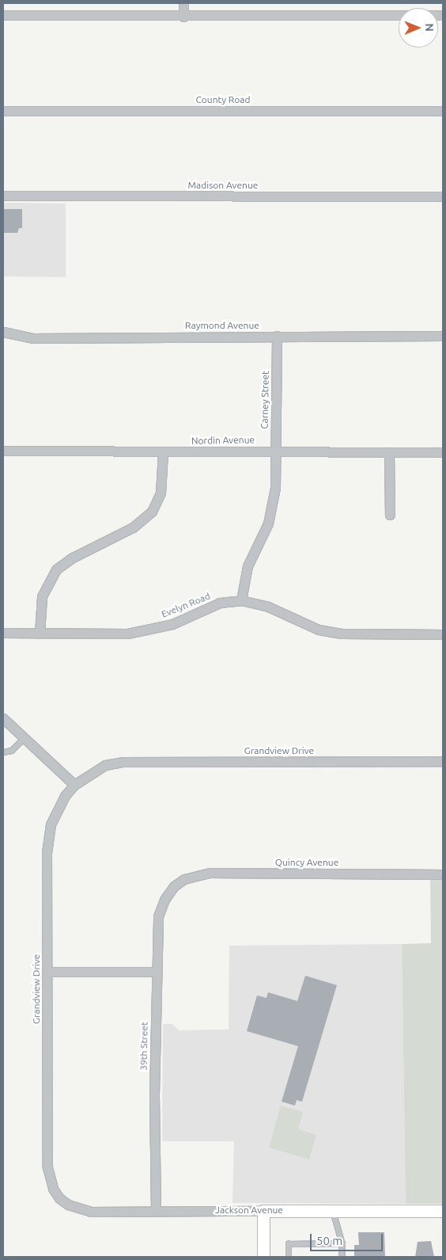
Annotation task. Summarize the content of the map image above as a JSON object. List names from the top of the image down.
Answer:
{
  "streets": {
    "street": [
      "County Road",
      "Madison Avenue",
      "Raymond Avenue",
      "Carney Street",
      "Nordin Avenue",
      "Evelyn Road",
      "Grandview Drive",
      "Quincy Avenue",
      "39th Street",
      "Jackson Avenue"
    ]
  },
  "crossings": [
    ["Raymond Avenue", "Carney Street"],
    ["Carney Street", "Nordin Avenue"],
    ["Carney Street", "Evelyn Road"],
    ["Grandview Drive", "Jackson Avenue"],
    ["Quincy Avenue", "39th Street"],
    ["39th Street", "Jackson Avenue"]
  ],
  "scale_bar": "50 m",
  "north": "right"
}
